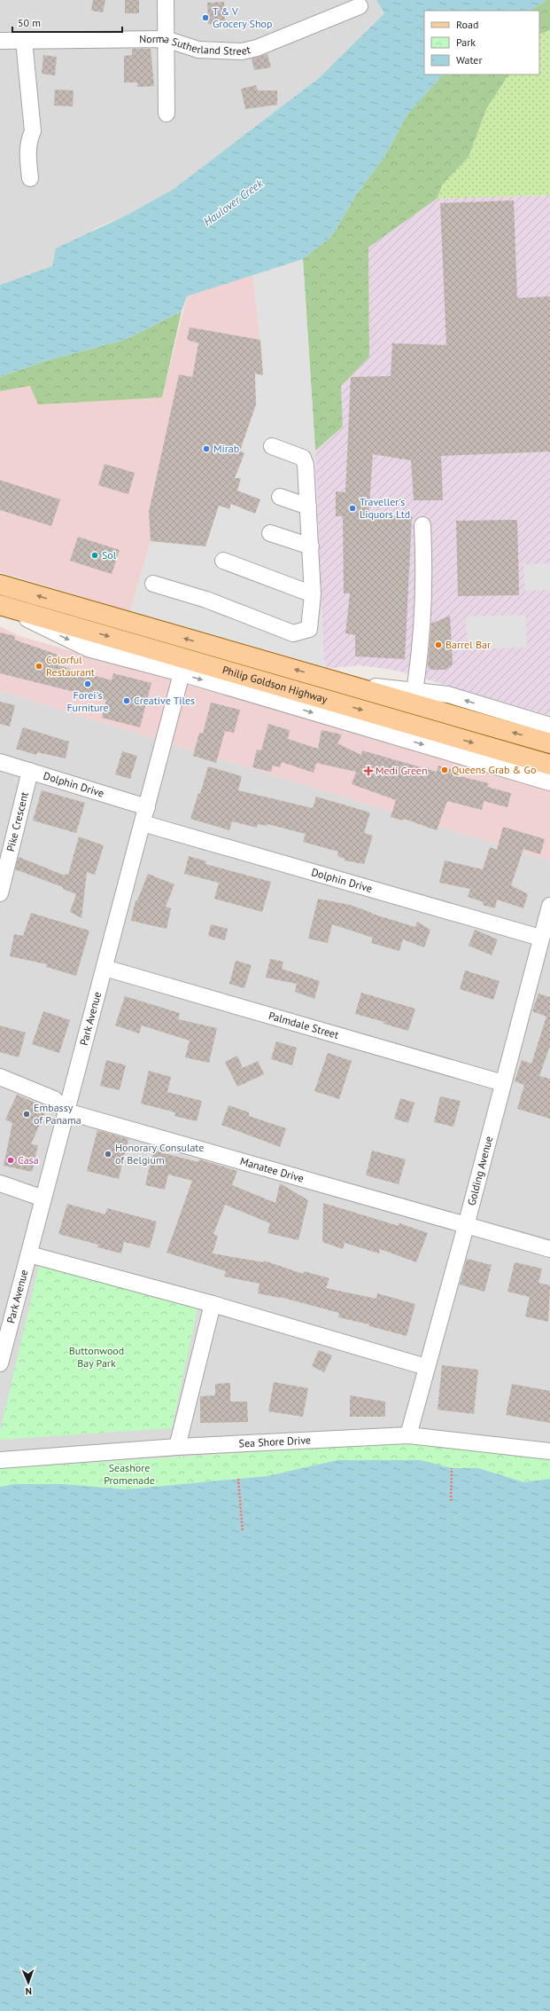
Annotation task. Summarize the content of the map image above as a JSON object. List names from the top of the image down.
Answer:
{
  "streets": {
    "main road": ["Philip Goldson Highway"],
    "street": [
      "Norma Sutherland Street",
      "Dolphin Drive",
      "Pike Crescent",
      "Park Avenue",
      "Palmdale Street",
      "Manatee Drive",
      "Golding Avenue",
      "Sea Shore Drive"
    ]
  },
  "crossings": [
    ["Dolphin Drive", "Pike Crescent"],
    ["Dolphin Drive", "Park Avenue"],
    ["Dolphin Drive", "Golding Avenue"],
    ["Park Avenue", "Palmdale Street"],
    ["Park Avenue", "Manatee Drive"],
    ["Palmdale Street", "Golding Avenue"],
    ["Manatee Drive", "Golding Avenue"],
    ["Golding Avenue", "Sea Shore Drive"]
  ],
  "water": ["Haulover Creek"],
  "parks": ["Buttonwood Bay Park", "Seashore Promenade"],
  "places": {
    "other": [
      "T & V Grocery Shop",
      "Mirab",
      "Traveller's Liquors Ltd",
      "Sol",
      "Barrel Bar",
      "Colorful Restaurant",
      "Forei's Furniture",
      "Creative Tiles",
      "Queens Grab & Go",
      "Embassy of Panama",
      "Honorary Consulate of Belgium",
      "Casa"
    ],
    "health": ["Medi Green"]
  },
  "legend": ["Road", "Park", "Water"],
  "scale_bar": "50 m",
  "north": "bottom"
}
